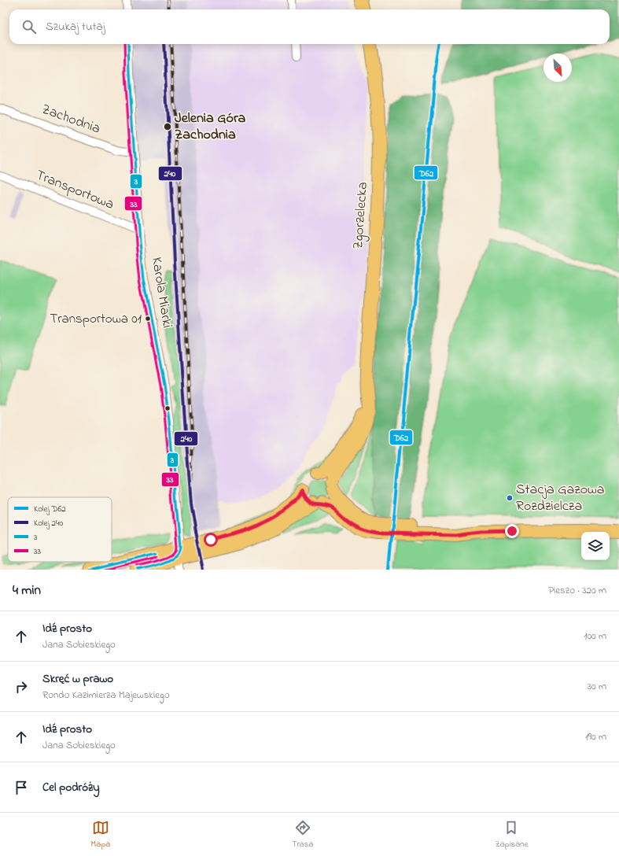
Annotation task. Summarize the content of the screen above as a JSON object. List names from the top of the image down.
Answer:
{
  "streets": {
    "main road": ["Zgorzelecka"],
    "street": ["Zachodnia", "Transportowa", "Karola Miarki"]
  },
  "crossings": [
    ["Zachodnia", "Karola Miarki"],
    ["Transportowa", "Karola Miarki"]
  ],
  "places": ["Jelenia Góra Zachodnia", "Transportowa 01", "Stacja Gazowa Rozdzielcza"],
  "lines": [
    "rail line D62",
    "rail line 240",
    "transit line 3",
    "transit line 33"
  ],
  "legend": [
    "Kolej D62",
    "Kolej 240",
    "3",
    "33"
  ],
  "north": "bottom right",
  "page": {
    "search": "Szukaj tutaj",
    "heading": ["4 min", "Pieszo · 320 m"],
    "list": [
      ["Idź prosto", "Jana Sobieskiego", "100 m"],
      ["Skręć w prawo", "Rondo Kazimierza Majewskiego", "30 m"],
      ["Idź prosto", "Jana Sobieskiego", "190 m"],
      "Cel podróży"
    ],
    "nav": ["Mapa", "Trasa", "Zapisane"]
  }
}
